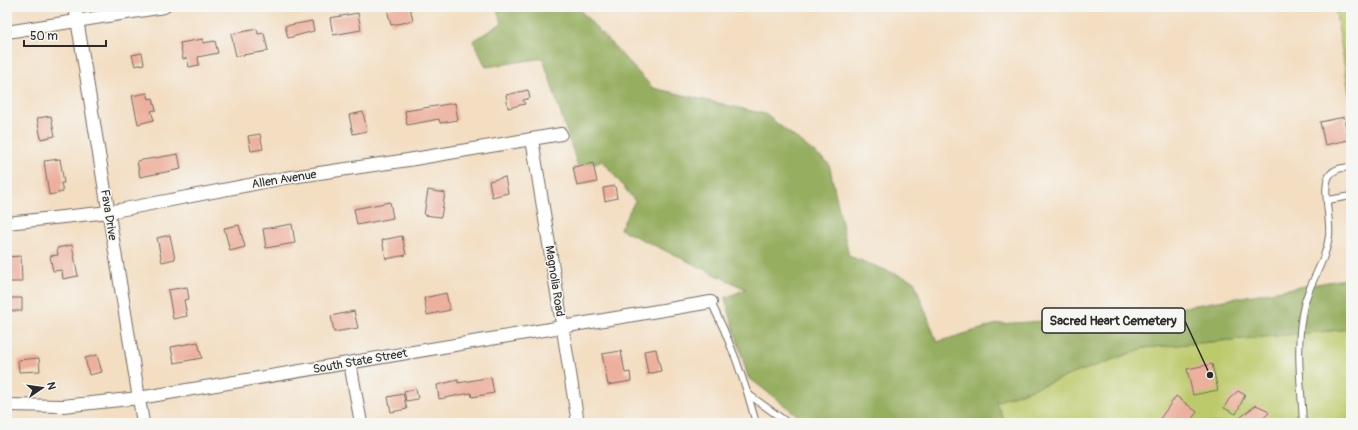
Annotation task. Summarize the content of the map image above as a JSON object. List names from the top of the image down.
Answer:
{
  "streets": {
    "street": [
      "Allen Avenue",
      "Fava Drive",
      "Magnolia Road",
      "South State Street"
    ]
  },
  "crossings": [
    ["Allen Avenue", "Fava Drive"],
    ["Allen Avenue", "Magnolia Road"],
    ["Fava Drive", "South State Street"],
    ["Magnolia Road", "South State Street"]
  ],
  "places": ["Sacred Heart Cemetery"],
  "scale_bar": "50 m",
  "north": "right"
}
